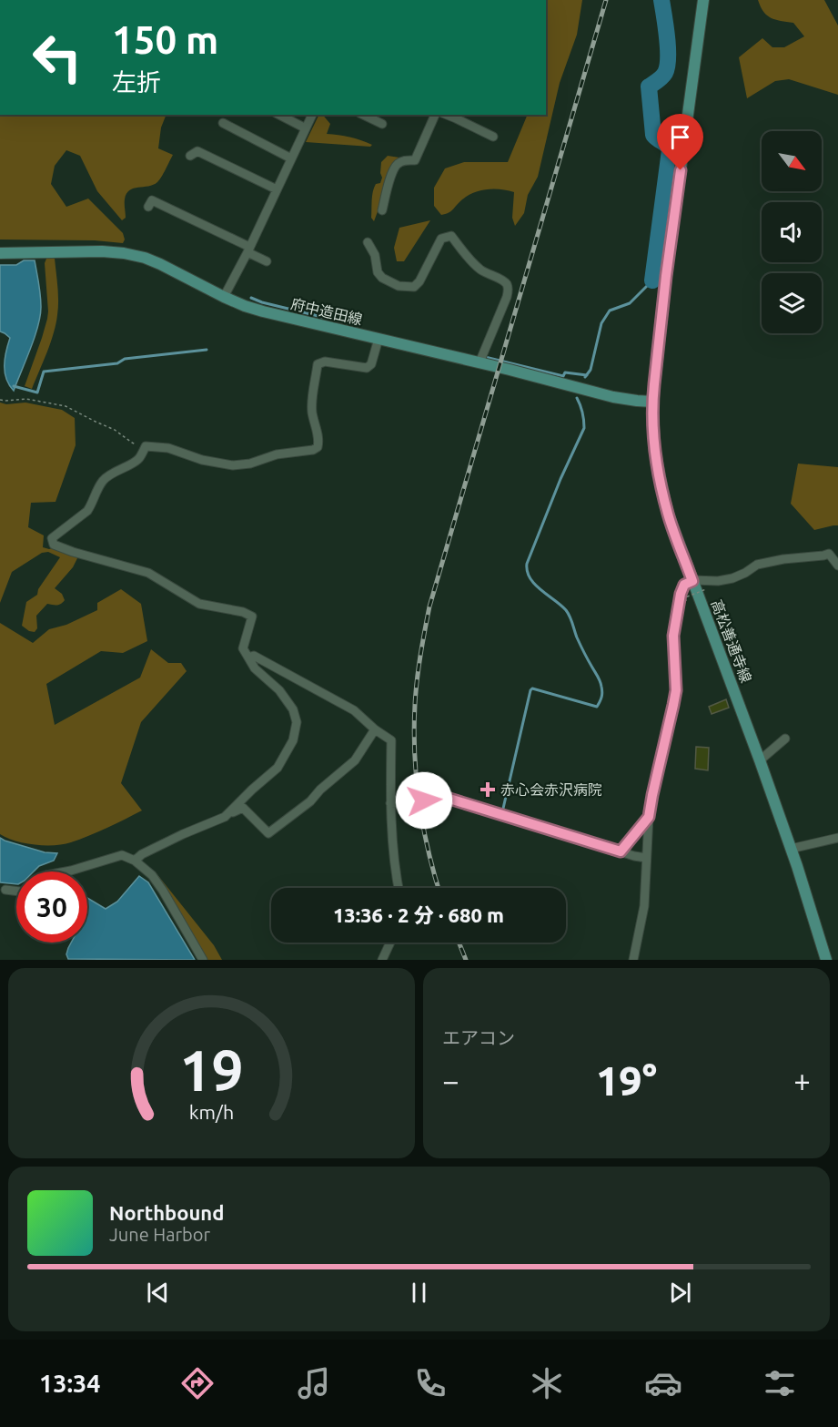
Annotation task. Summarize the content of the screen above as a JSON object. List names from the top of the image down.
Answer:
{
  "streets": {
    "main road": ["府中造田線", "高松善通寺線"]
  },
  "crossings": [
    ["府中造田線", "高松善通寺線"]
  ],
  "places": {
    "health": ["赤心会赤沢病院"]
  },
  "north": "bottom right",
  "page": {
    "turn": ["150 m", "左折"],
    "limit": "30",
    "trip": "13:36 · 2 分 · 680 m",
    "tile": "エアコン",
    "heat": ["−", "19°", "+"],
    "song": ["Northbound", "June Harbor"],
    "tabs": "13:34",
    "gauge": ["19", "km/h"]
  }
}
